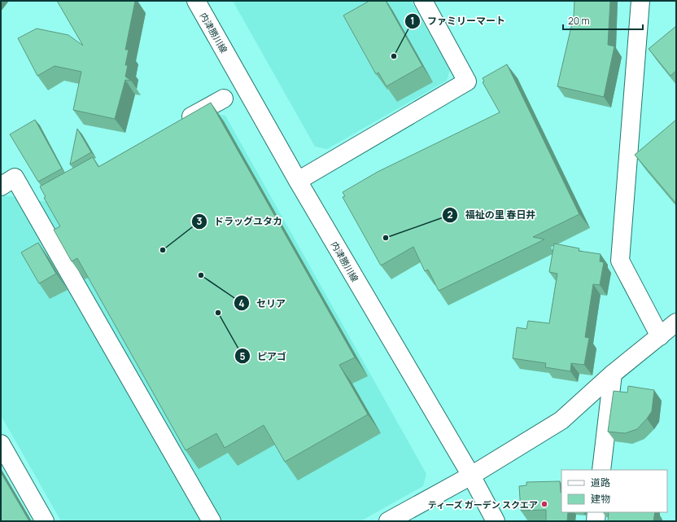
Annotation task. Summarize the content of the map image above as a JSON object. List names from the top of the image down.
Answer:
{
  "streets": {
    "street": ["内津勝川線"]
  },
  "places": [
    "ファミリーマート",
    "福祉の里 春日井",
    "ドラッグユタカ",
    "セリア",
    "ピアゴ",
    "ティーズ ガーデン スクエア"
  ],
  "legend": ["道路", "建物"],
  "scale_bar": "20 m"
}
